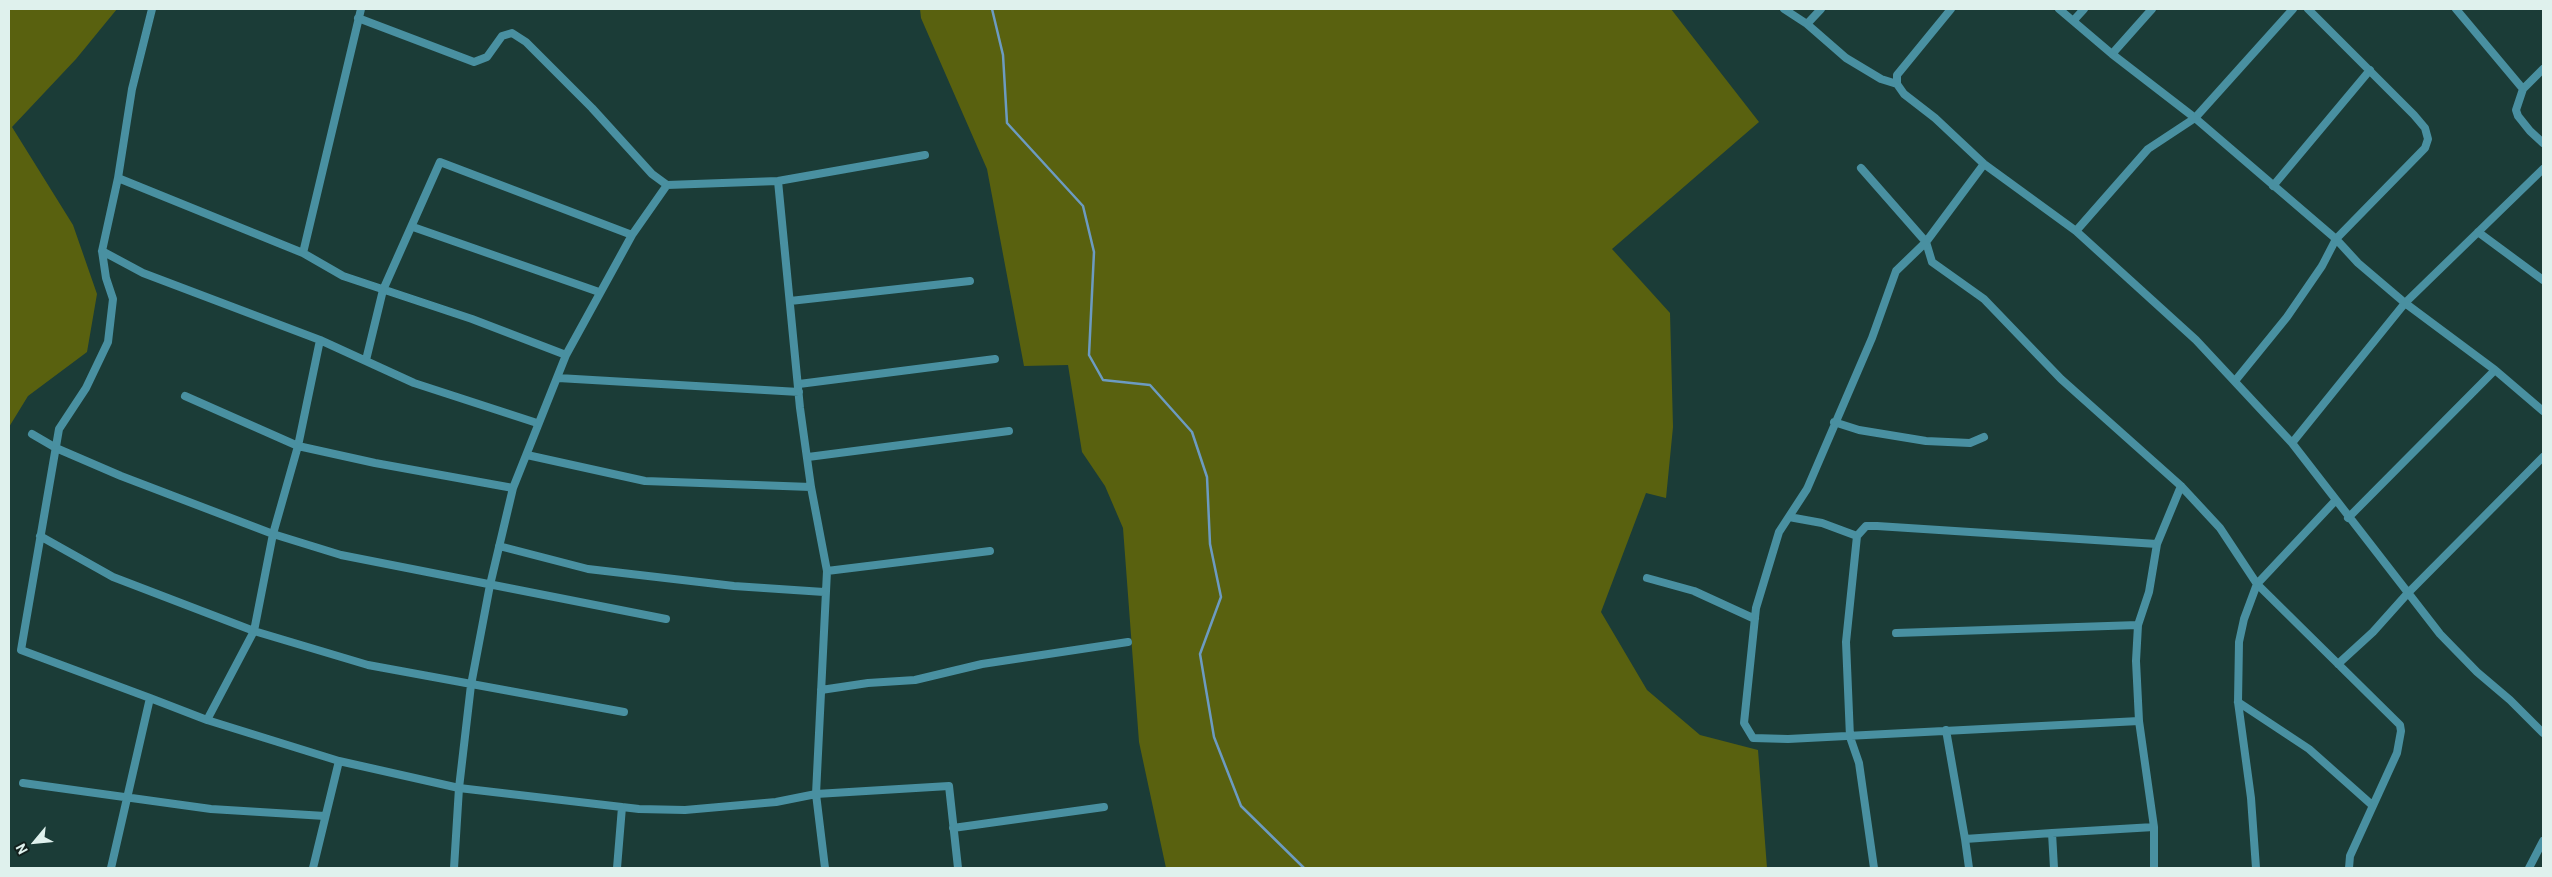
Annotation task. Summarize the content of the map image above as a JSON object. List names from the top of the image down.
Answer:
{
  "north": "bottom left"
}
